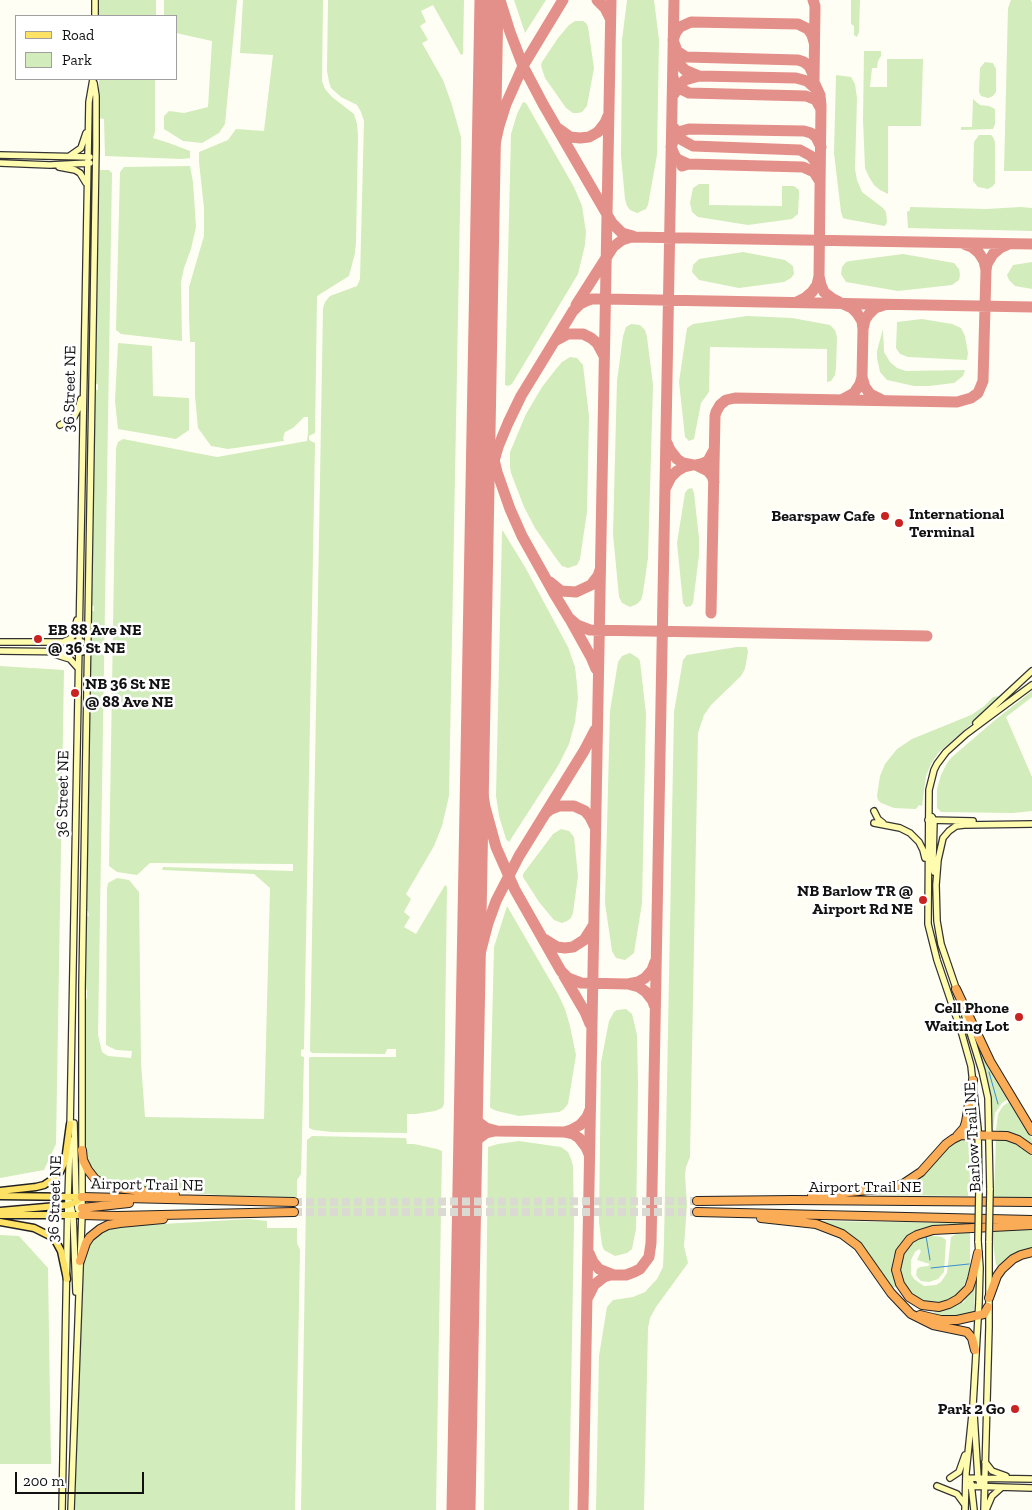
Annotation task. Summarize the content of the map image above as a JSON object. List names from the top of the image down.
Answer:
{
  "streets": {
    "highway": ["Airport Trail NE"],
    "street": ["36 Street NE", "Barlow Trail NE"]
  },
  "crossings": [
    ["36 Street NE", "Airport Trail NE"]
  ],
  "places": [
    "Bearspaw Cafe",
    "International Terminal",
    "EB 88 Ave NE @ 36 St NE",
    "NB 36 St NE @ 88 Ave NE",
    "NB Barlow TR @ Airport Rd NE",
    "Cell Phone Waiting Lot",
    "Park 2 Go"
  ],
  "legend": ["Road", "Park"],
  "scale_bar": "200 m"
}
